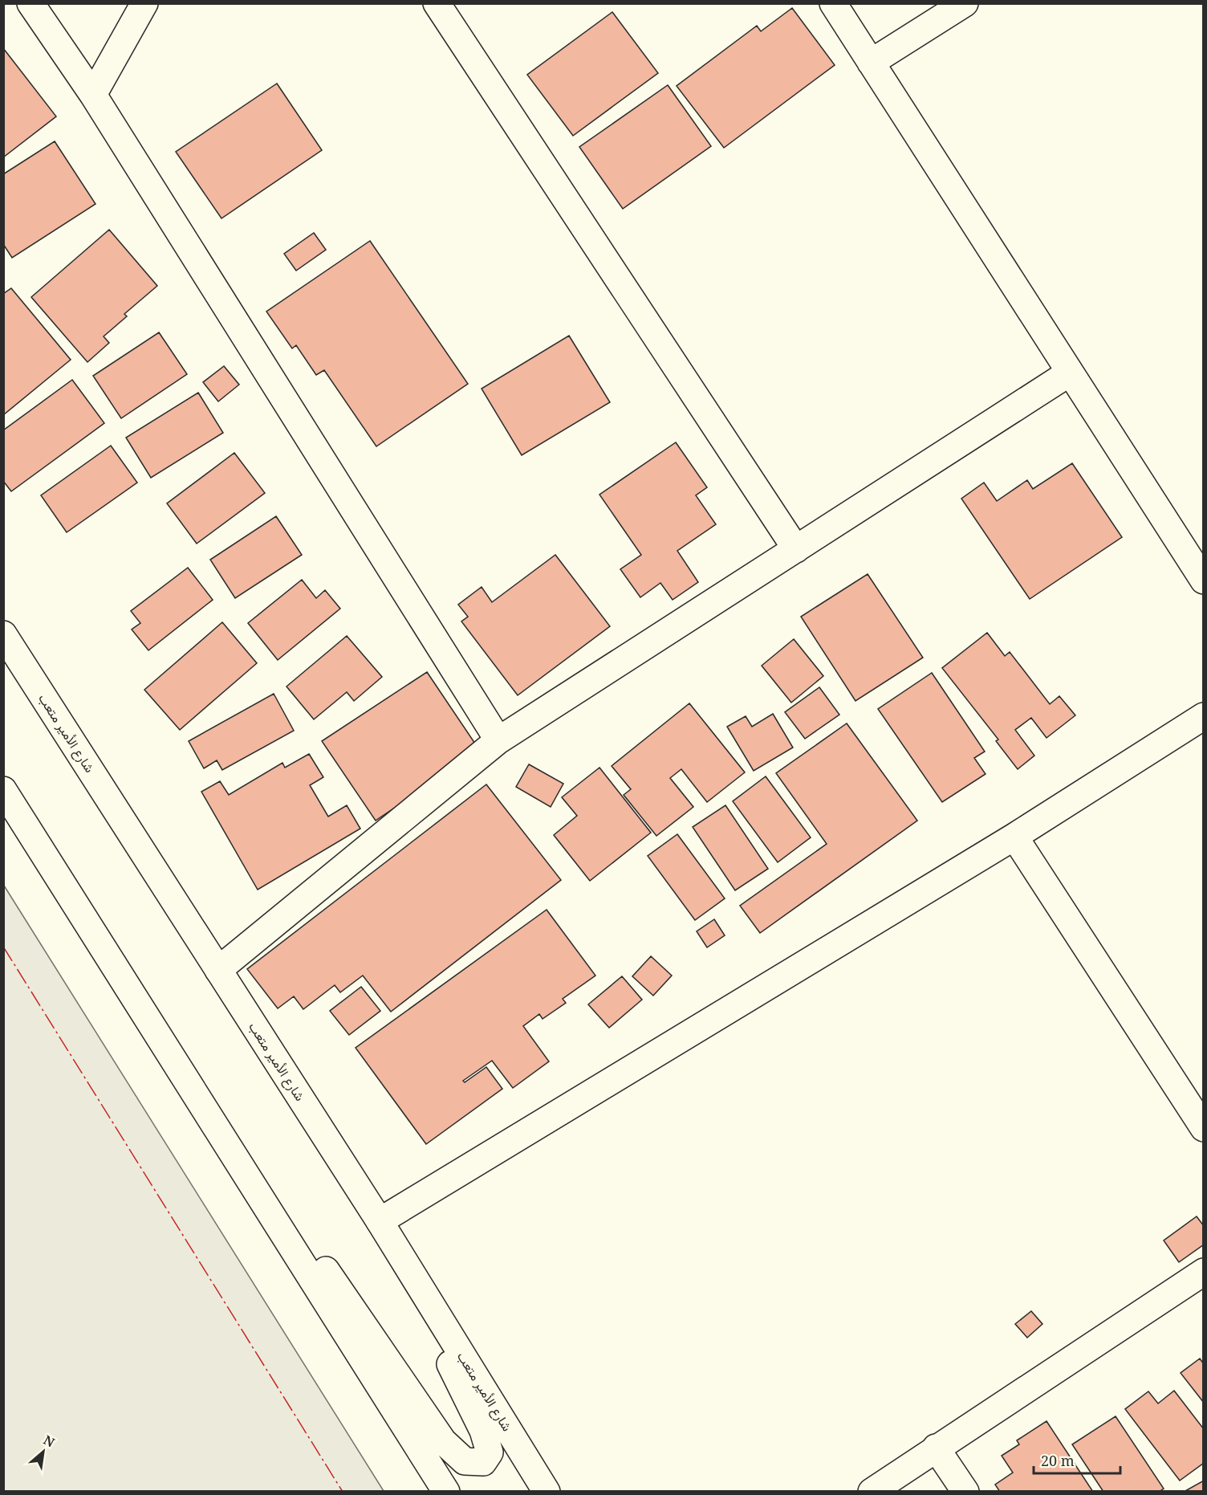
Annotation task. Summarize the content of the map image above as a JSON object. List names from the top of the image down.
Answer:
{
  "streets": {
    "street": ["شارع الأمير متعب"]
  },
  "scale_bar": "20 m",
  "north": "top right"
}
